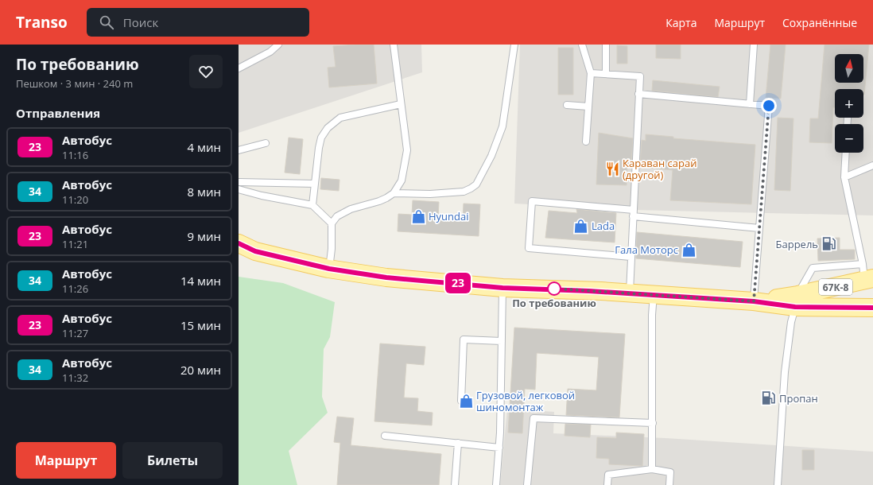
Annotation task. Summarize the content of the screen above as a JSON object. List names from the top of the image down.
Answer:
{
  "streets": {
    "main road": ["67К-8"]
  },
  "places": {
    "restaurant": ["Караван сарай (другой)"],
    "shop": [
      "Hyundai",
      "Lada",
      "Гала Моторс",
      "Грузовой, легковой шиномонтаж"
    ],
    "fuel station": ["Баррель", "Пропан"],
    "other": ["По требованию"]
  },
  "lines": ["bus line 23"],
  "north": "top",
  "page": {
    "header": "Transo",
    "search": "Поиск",
    "nav": ["Карта", "Маршрут", "Сохранённые"],
    "heading": [
      ["По требованию", "Пешком · 3 мин · 240 m"],
      "Отправления"
    ],
    "on_map": "23",
    "map_buttons": ["+", "−"],
    "list": [
      {
        "mark": "23",
        "name": "Автобус",
        "note": "11:16",
        "value": "4 мин"
      },
      {
        "mark": "34",
        "name": "Автобус",
        "note": "11:20",
        "value": "8 мин"
      },
      {
        "mark": "23",
        "name": "Автобус",
        "note": "11:21",
        "value": "9 мин"
      },
      {
        "mark": "34",
        "name": "Автобус",
        "note": "11:26",
        "value": "14 мин"
      },
      {
        "mark": "23",
        "name": "Автобус",
        "note": "11:27",
        "value": "15 мин"
      },
      {
        "mark": "34",
        "name": "Автобус",
        "note": "11:32",
        "value": "20 мин"
      }
    ],
    "buttons": ["Маршрут", "Билеты"]
  }
}
